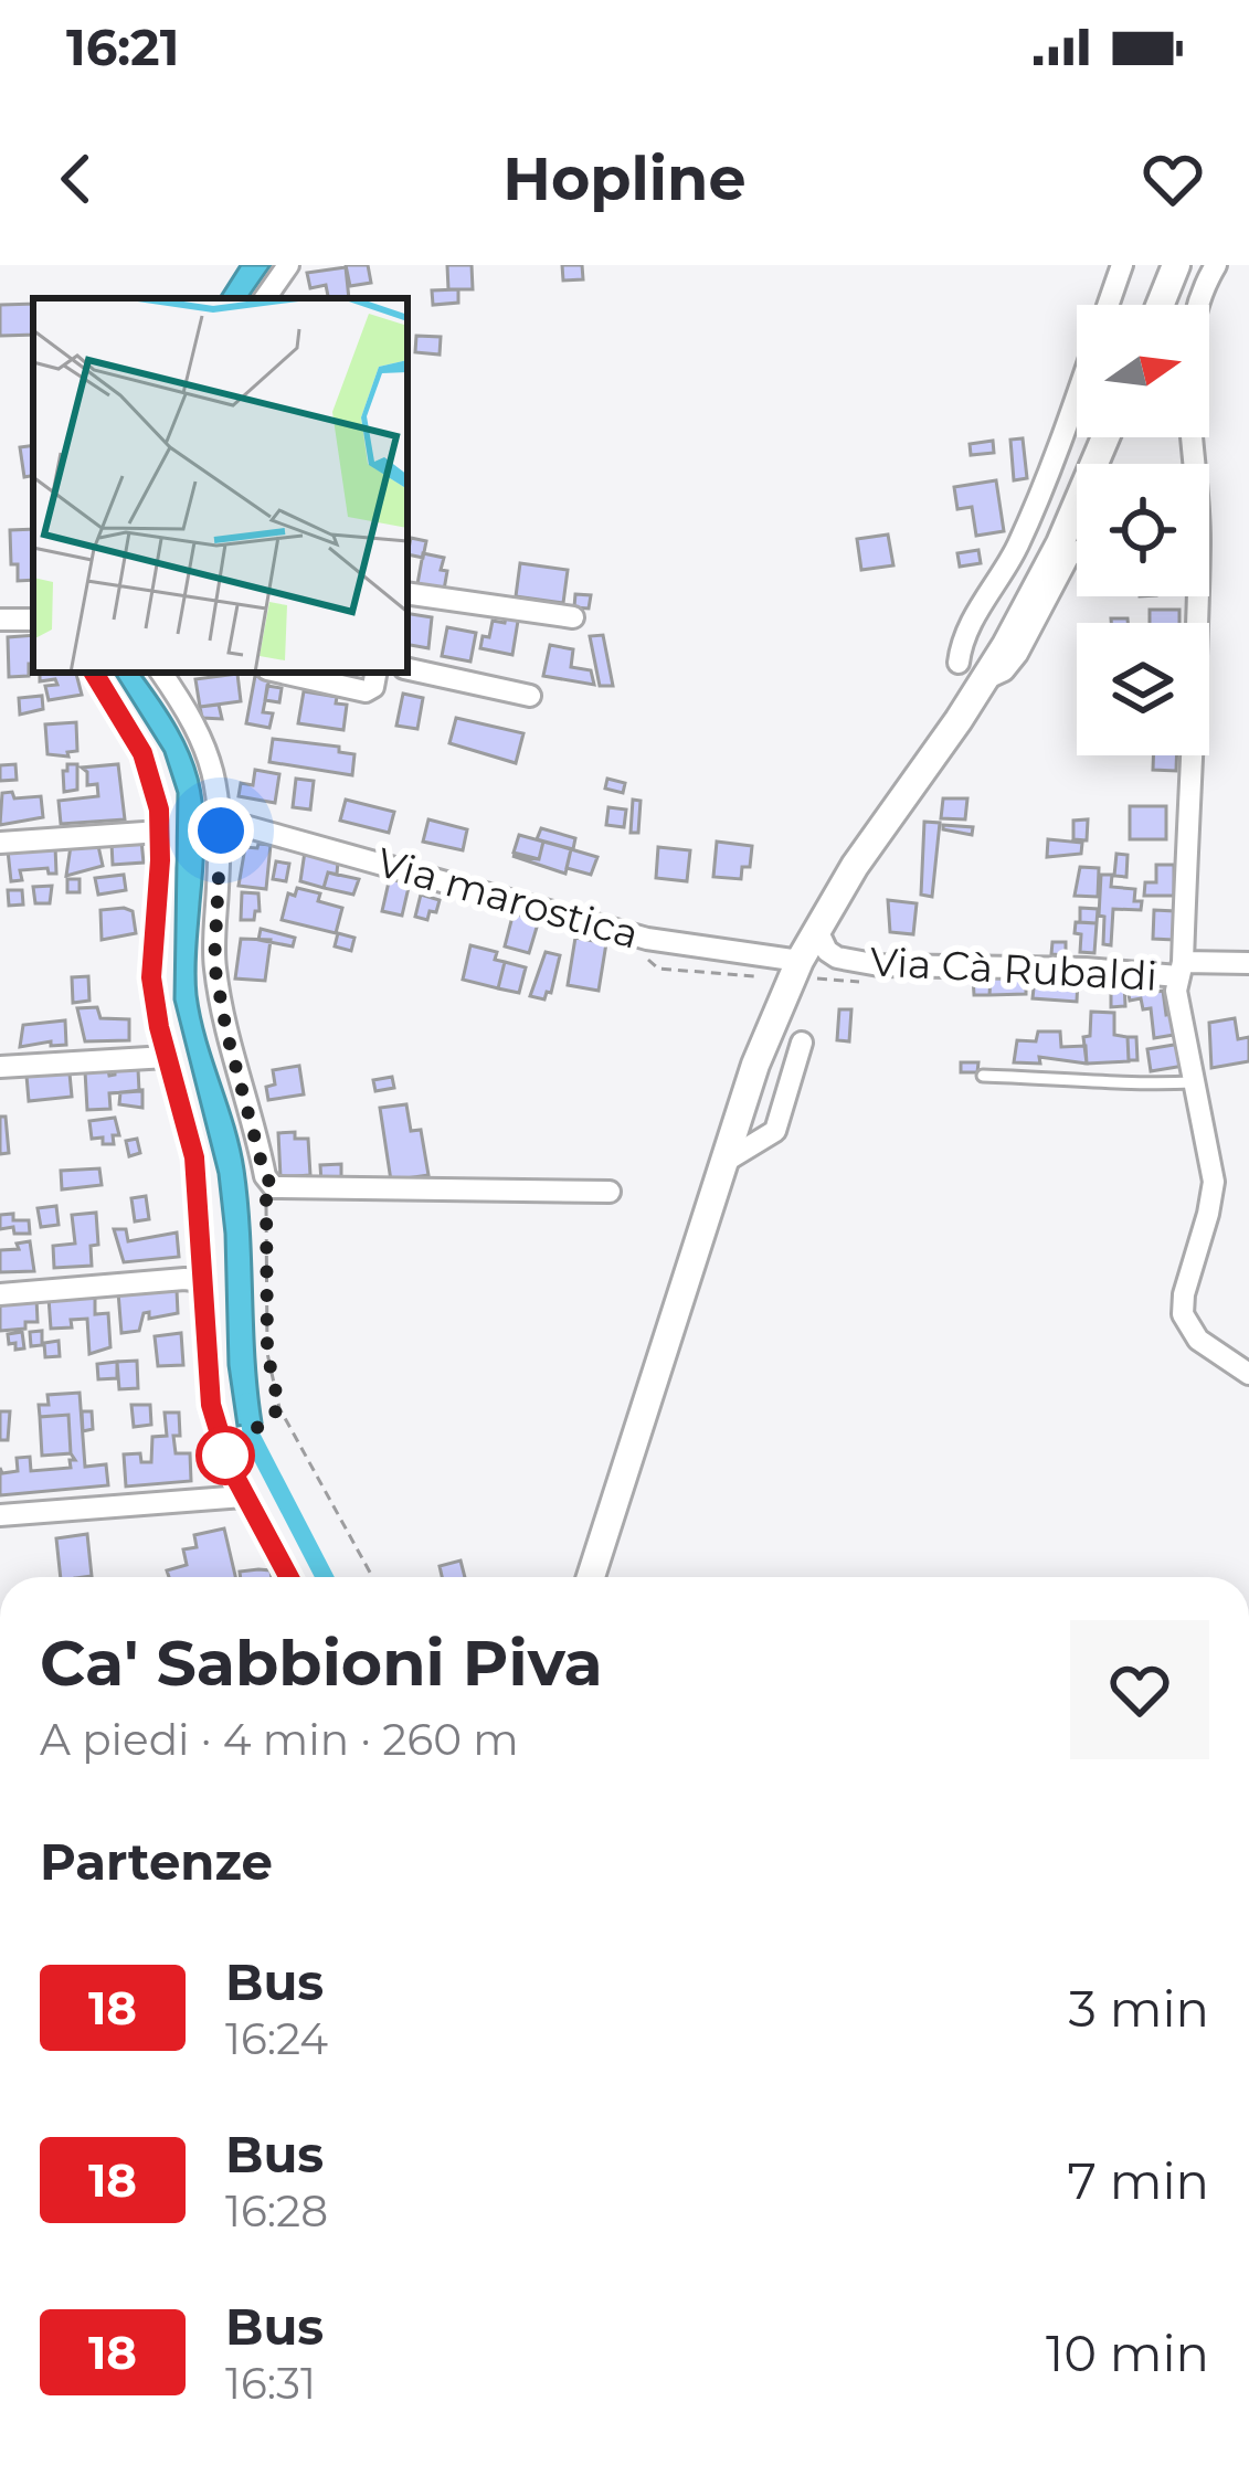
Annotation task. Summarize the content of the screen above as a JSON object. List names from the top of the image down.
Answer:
{
  "streets": {
    "street": ["Via marostica", "Via Cà Rubaldi"]
  },
  "lines": ["bus line 18"],
  "north": "right",
  "page": {
    "status": "16:21",
    "header": "Hopline",
    "heading": [
      ["Ca' Sabbioni Piva", "A piedi · 4 min · 260 m"],
      "Partenze"
    ],
    "list": [
      {
        "mark": "18",
        "name": "Bus",
        "note": "16:24",
        "value": "3 min"
      },
      {
        "mark": "18",
        "name": "Bus",
        "note": "16:28",
        "value": "7 min"
      },
      {
        "mark": "18",
        "name": "Bus",
        "note": "16:31",
        "value": "10 min"
      }
    ]
  }
}
